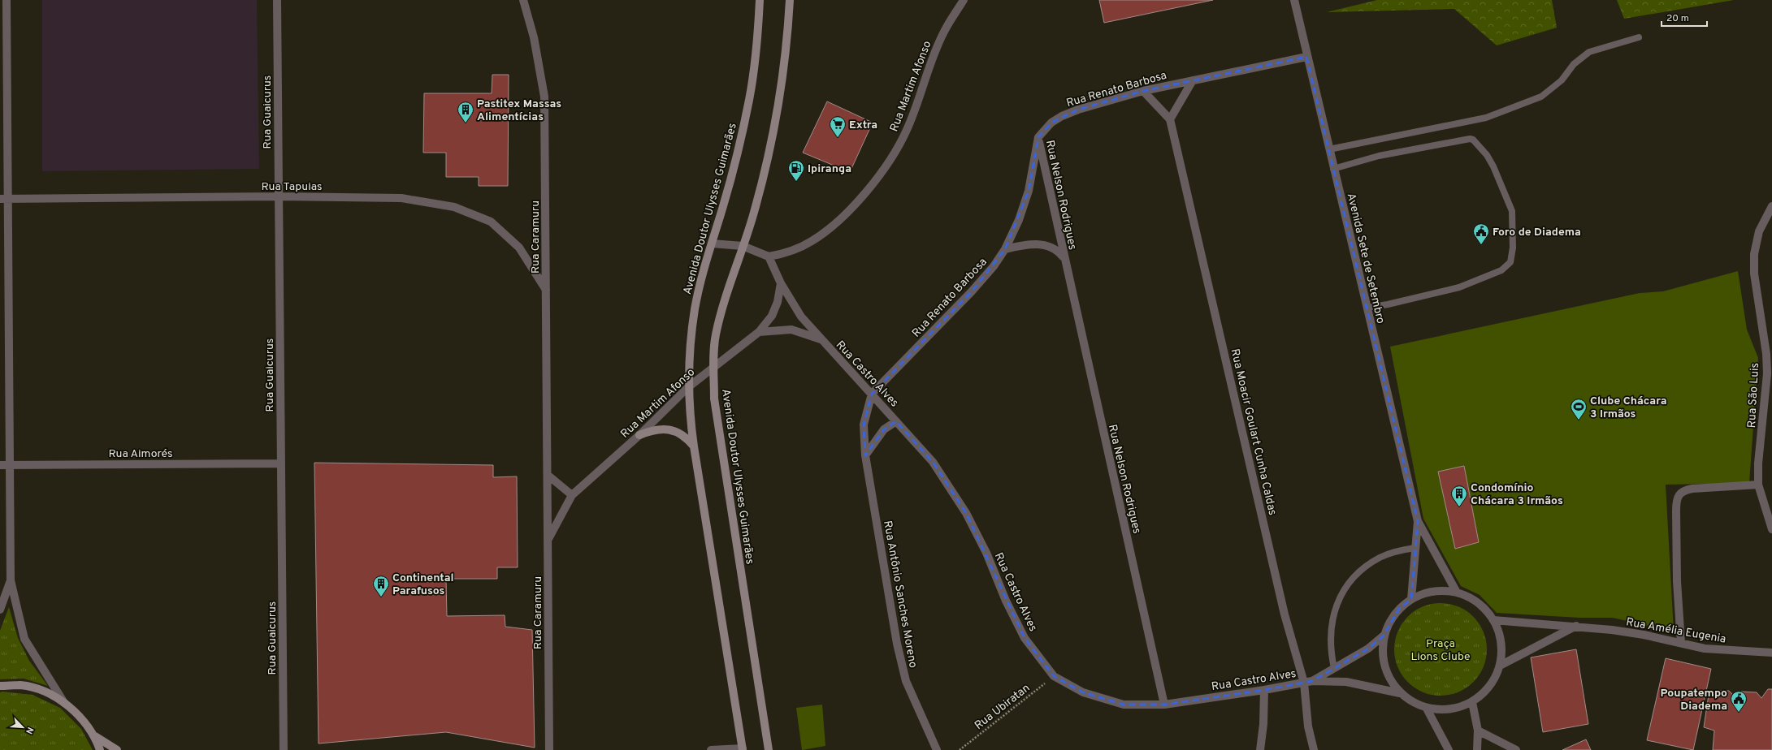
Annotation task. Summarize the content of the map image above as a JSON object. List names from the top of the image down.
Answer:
{
  "streets": {
    "main road": ["Avenida Doutor Ulysses Guimarães"],
    "street": [
      "Rua Martim Afonso",
      "Rua Renato Barbosa",
      "Rua Guaicurus",
      "Rua Tapuias",
      "Rua Nelson Rodrigues",
      "Rua Caramuru",
      "Avenida Sete de Setembro",
      "Rua Castro Alves",
      "Rua São Luis",
      "Rua Moacir Goulart Cunha Caldas",
      "Rua Aimorés",
      "Rua Antônio Sanches Moreno",
      "Rua Amélia Eugenia"
    ],
    "path": ["Rua Ubiratan"]
  },
  "crossings": [
    ["Rua Martim Afonso", "Avenida Doutor Ulysses Guimarães"],
    ["Rua Martim Afonso", "Rua Caramuru"],
    ["Rua Martim Afonso", "Rua Castro Alves"],
    ["Rua Renato Barbosa", "Rua Nelson Rodrigues"],
    ["Rua Renato Barbosa", "Avenida Sete de Setembro"],
    ["Rua Renato Barbosa", "Rua Castro Alves"],
    ["Rua Renato Barbosa", "Rua Antônio Sanches Moreno"],
    ["Rua Guaicurus", "Rua Tapuias"],
    ["Rua Guaicurus", "Rua Aimorés"],
    ["Rua Tapuias", "Rua Caramuru"],
    ["Rua Nelson Rodrigues", "Rua Castro Alves"],
    ["Rua Castro Alves", "Rua Moacir Goulart Cunha Caldas"],
    ["Rua Castro Alves", "Rua Antônio Sanches Moreno"],
    ["Rua Castro Alves", "Rua Ubiratan"]
  ],
  "parks": ["Praça Lions Clube"],
  "places": {
    "building": ["Pastitex Massas Alimentícias", "Condomínio Chácara 3 Irmãos", "Continental Parafusos"],
    "supermarket": ["Extra"],
    "fuel station": ["Ipiranga"],
    "public building": ["Foro de Diadema", "Poupatempo Diadema"],
    "sports": ["Clube Chácara 3 Irmãos"]
  },
  "scale_bar": "20 m",
  "north": "bottom right"
}
